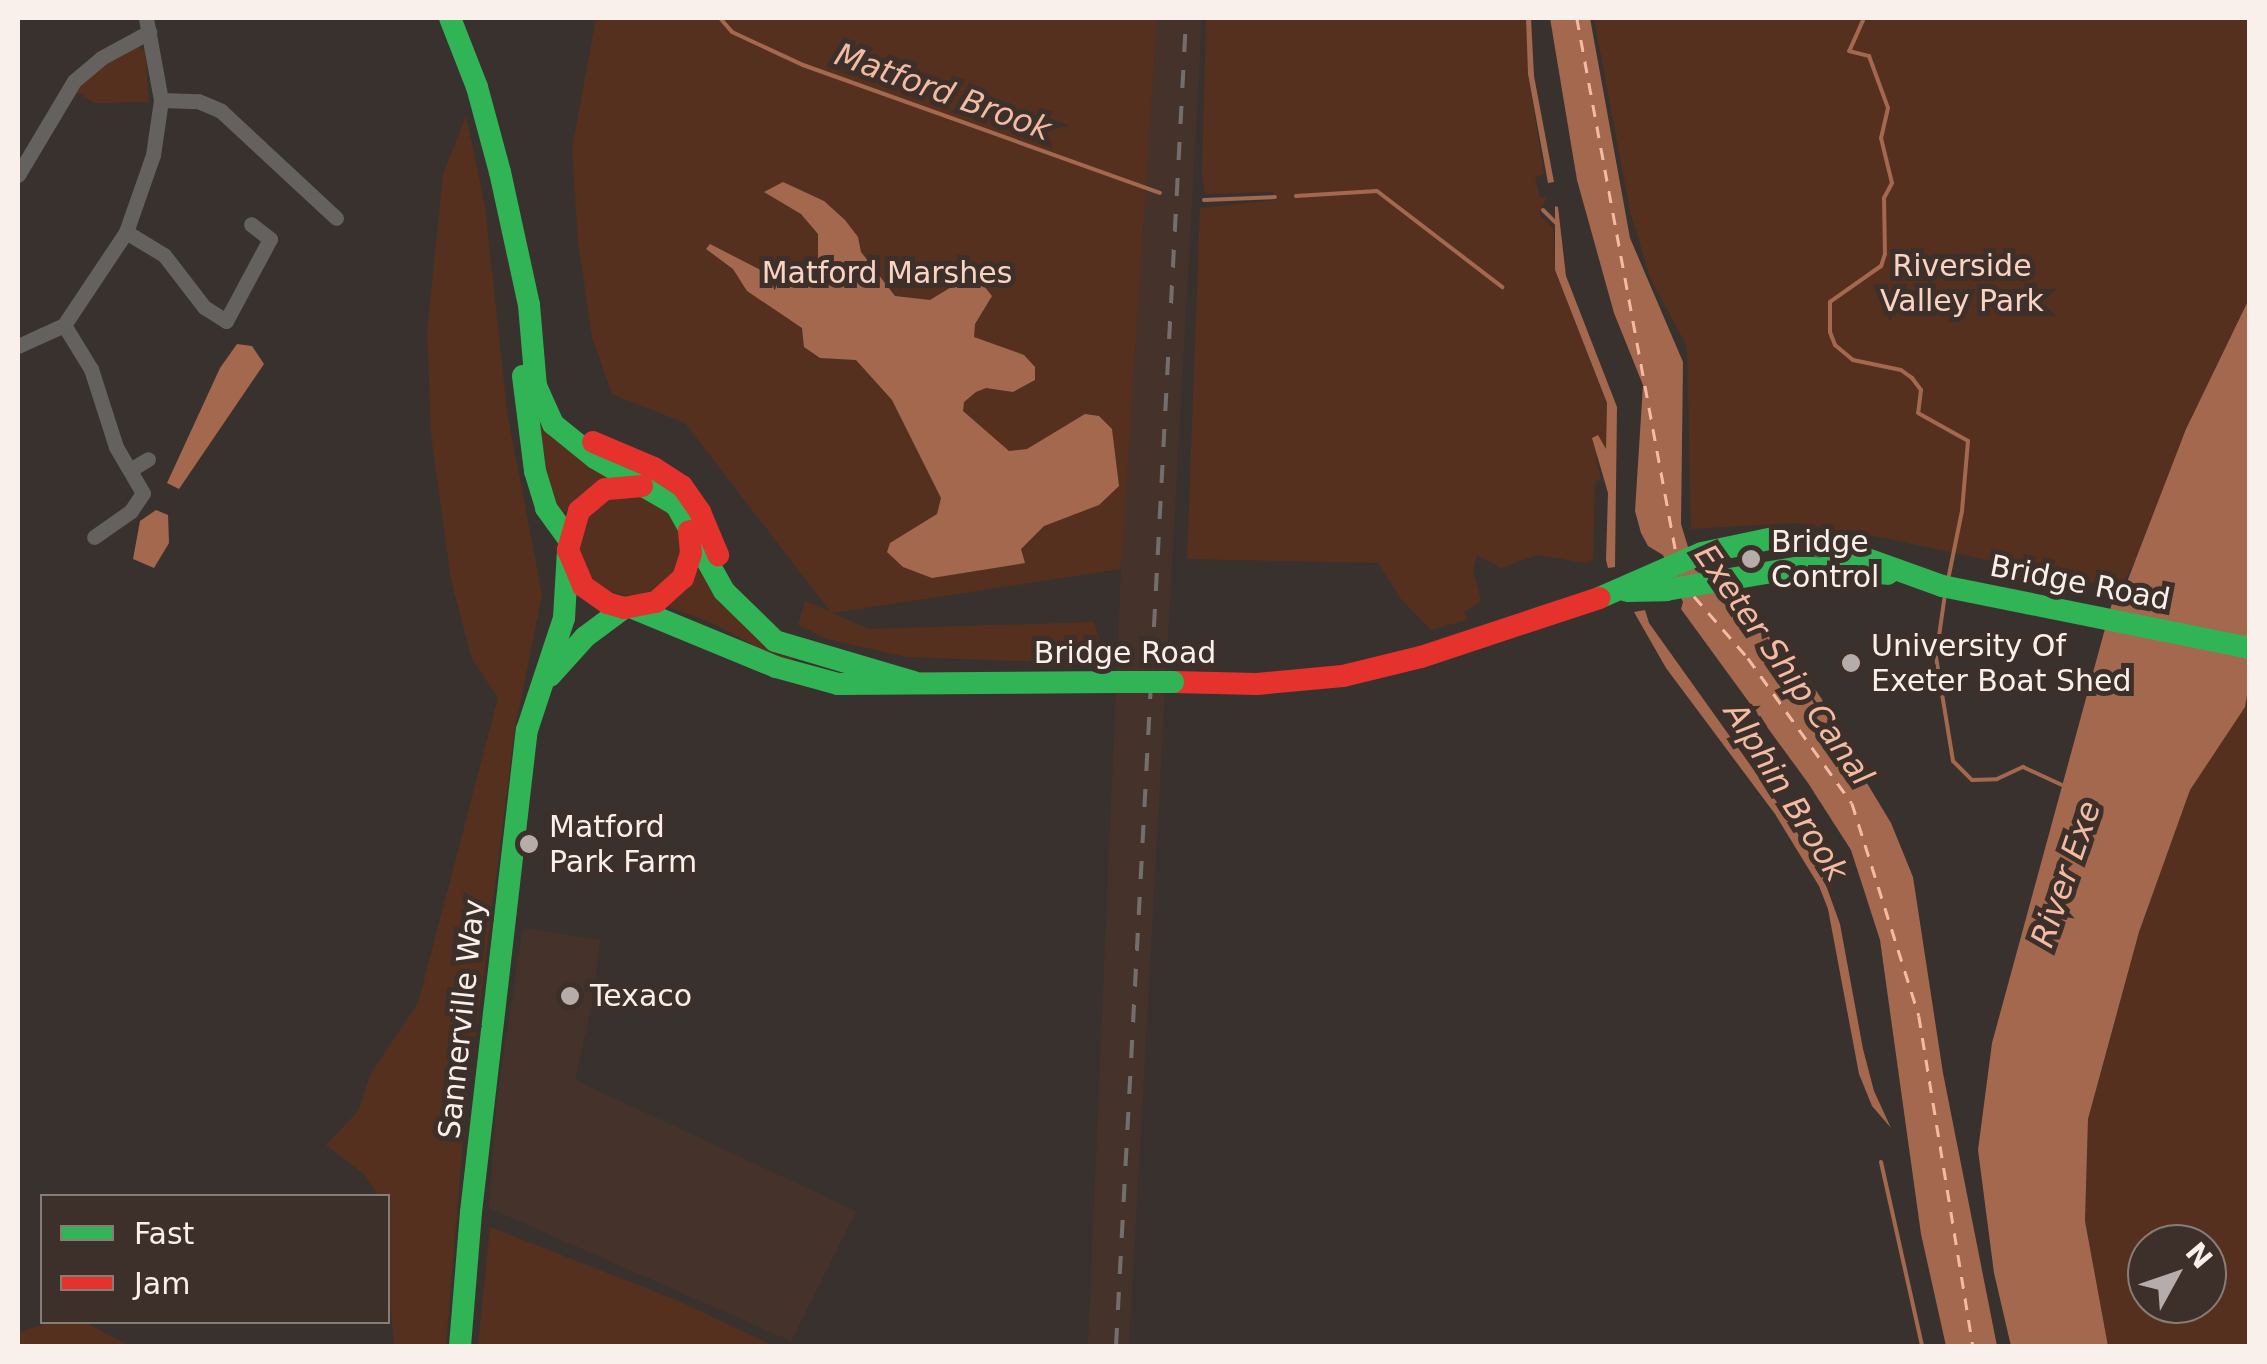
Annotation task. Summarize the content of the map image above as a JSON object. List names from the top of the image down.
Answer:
{
  "streets": {
    "main road": ["Bridge Road", "Sannerville Way"]
  },
  "crossings": [
    ["Bridge Road", "Sannerville Way"]
  ],
  "water": [
    "Matford Brook",
    "Exeter Ship Canal",
    "Alphin Brook",
    "River Exe"
  ],
  "parks": ["Riverside Valley Park", "Matford Marshes"],
  "places": [
    "Bridge Control",
    "University Of Exeter Boat Shed",
    "Matford Park Farm",
    "Texaco"
  ],
  "legend": ["Fast", "Jam"],
  "north": "top right"
}
